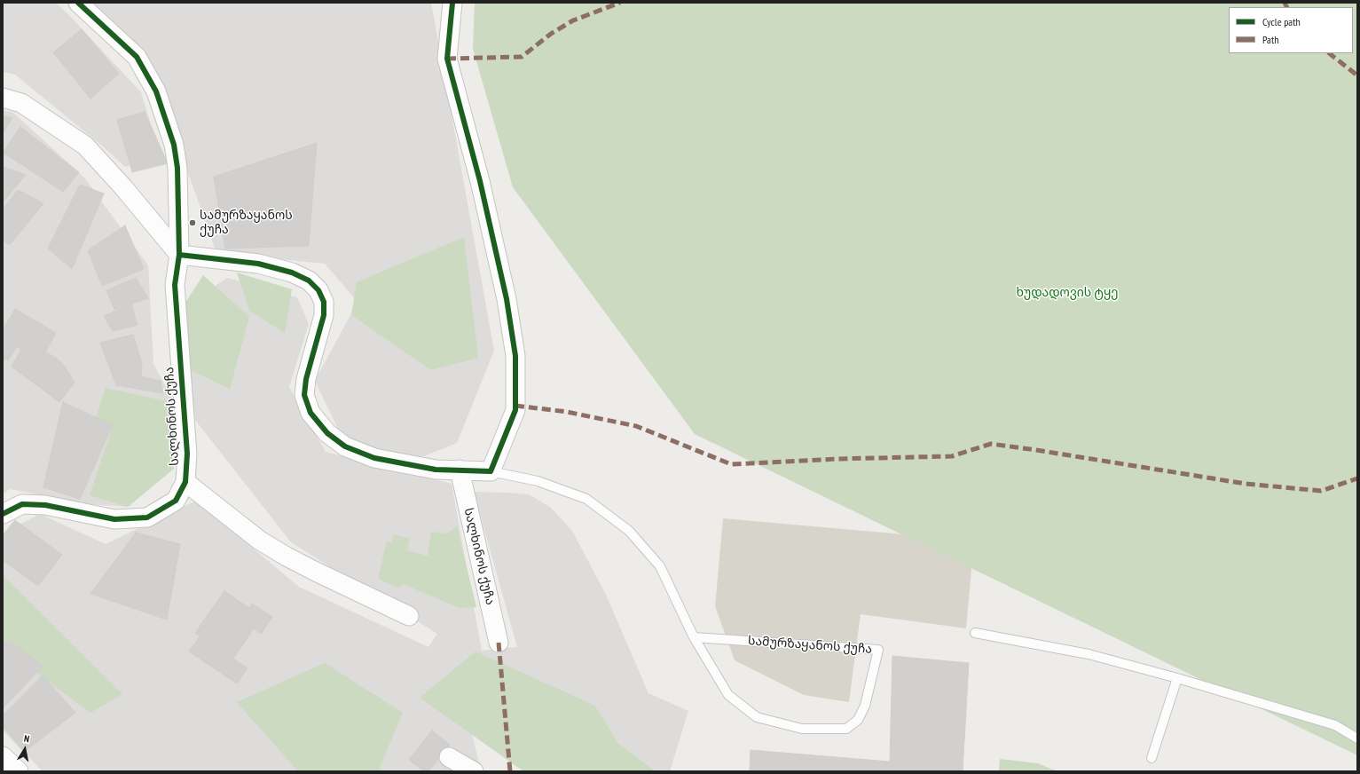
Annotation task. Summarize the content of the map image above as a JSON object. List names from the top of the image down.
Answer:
{
  "streets": {
    "street": ["სალხინოს ქუჩა", "სამურზაყანოს ქუჩა"]
  },
  "crossings": [
    ["სალხინოს ქუჩა", "სამურზაყანოს ქუჩა"]
  ],
  "parks": ["ხუდადოვის ტყე"],
  "places": ["სამურზაყანოს ქუჩა"],
  "legend": ["Cycle path", "Path"],
  "north": "top"
}
